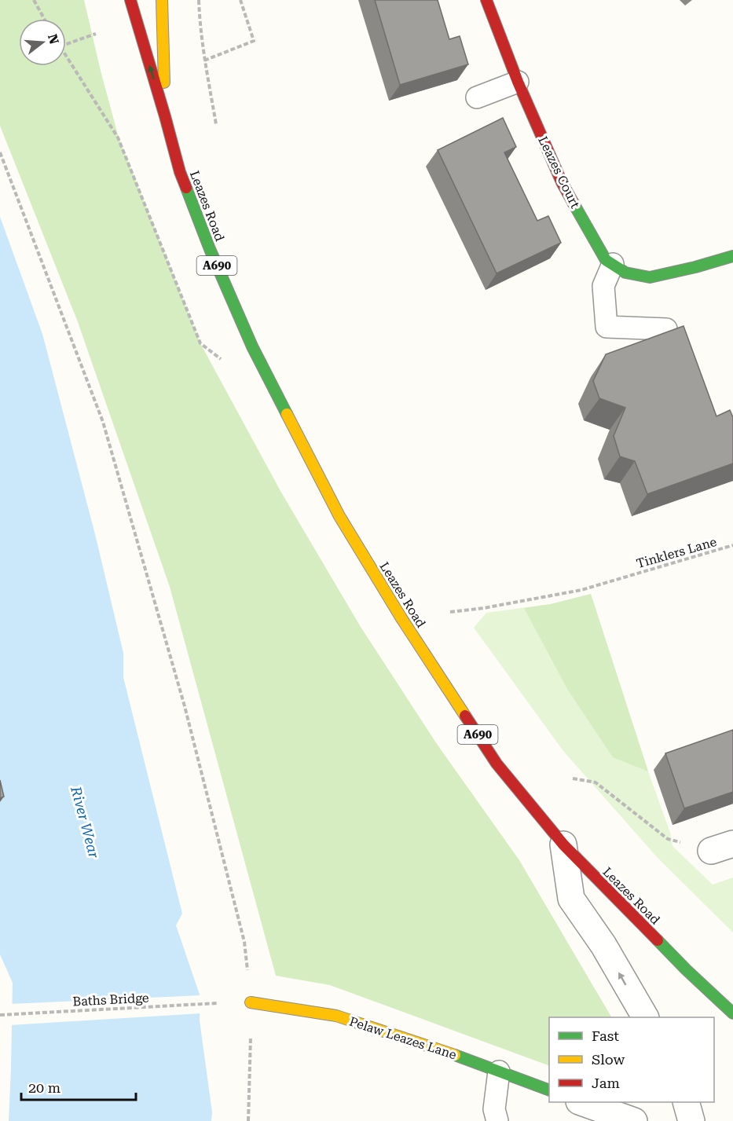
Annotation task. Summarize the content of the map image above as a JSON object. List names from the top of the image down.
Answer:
{
  "streets": {
    "main road": [
      "Leazes Court",
      "Leazes Road",
      "A690",
      "Pelaw Leazes Lane"
    ],
    "path": ["Tinklers Lane", "Baths Bridge"]
  },
  "water": ["River Wear"],
  "legend": ["Fast", "Slow", "Jam"],
  "scale_bar": "20 m",
  "north": "right"
}
